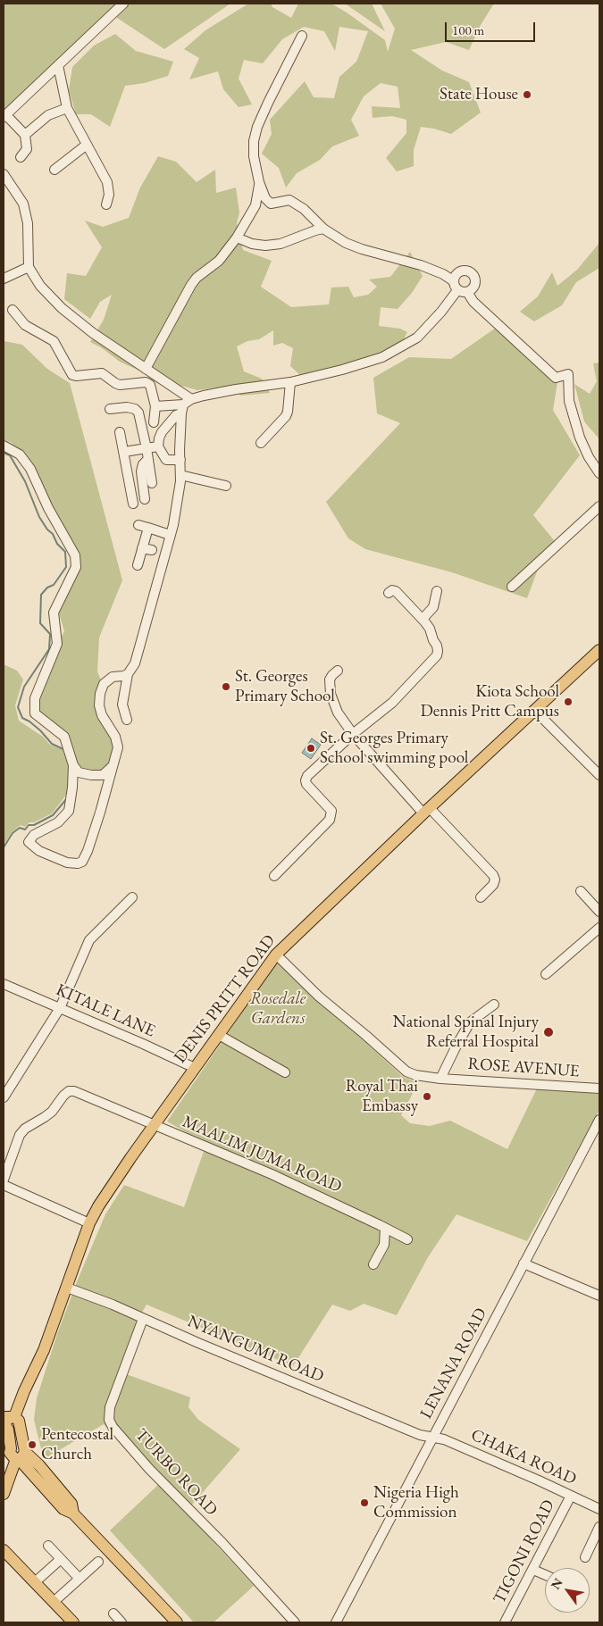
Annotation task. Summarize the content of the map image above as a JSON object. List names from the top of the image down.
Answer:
{
  "streets": {
    "main road": ["DENIS PRITT ROAD"],
    "street": [
      "KITALE LANE",
      "ROSE AVENUE",
      "MAALIM JUMA ROAD",
      "NYANGUMI ROAD",
      "LENANA ROAD",
      "CHAKA ROAD",
      "TURBO ROAD",
      "TIGONI ROAD"
    ]
  },
  "crossings": [
    ["DENIS PRITT ROAD", "KITALE LANE"],
    ["DENIS PRITT ROAD", "ROSE AVENUE"],
    ["DENIS PRITT ROAD", "MAALIM JUMA ROAD"],
    ["DENIS PRITT ROAD", "NYANGUMI ROAD"],
    ["NYANGUMI ROAD", "LENANA ROAD"],
    ["NYANGUMI ROAD", "CHAKA ROAD"],
    ["NYANGUMI ROAD", "TURBO ROAD"],
    ["LENANA ROAD", "CHAKA ROAD"],
    ["CHAKA ROAD", "TIGONI ROAD"]
  ],
  "parks": ["Rosedale Gardens"],
  "places": [
    "State House",
    "St. Georges Primary School",
    "Kiota School Dennis Pritt Campus",
    "St. Georges Primary School swimming pool",
    "National Spinal Injury Referral Hospital",
    "Royal Thai Embassy",
    "Pentecostal Church",
    "Nigeria High Commission"
  ],
  "scale_bar": "100 m",
  "north": "top left"
}
